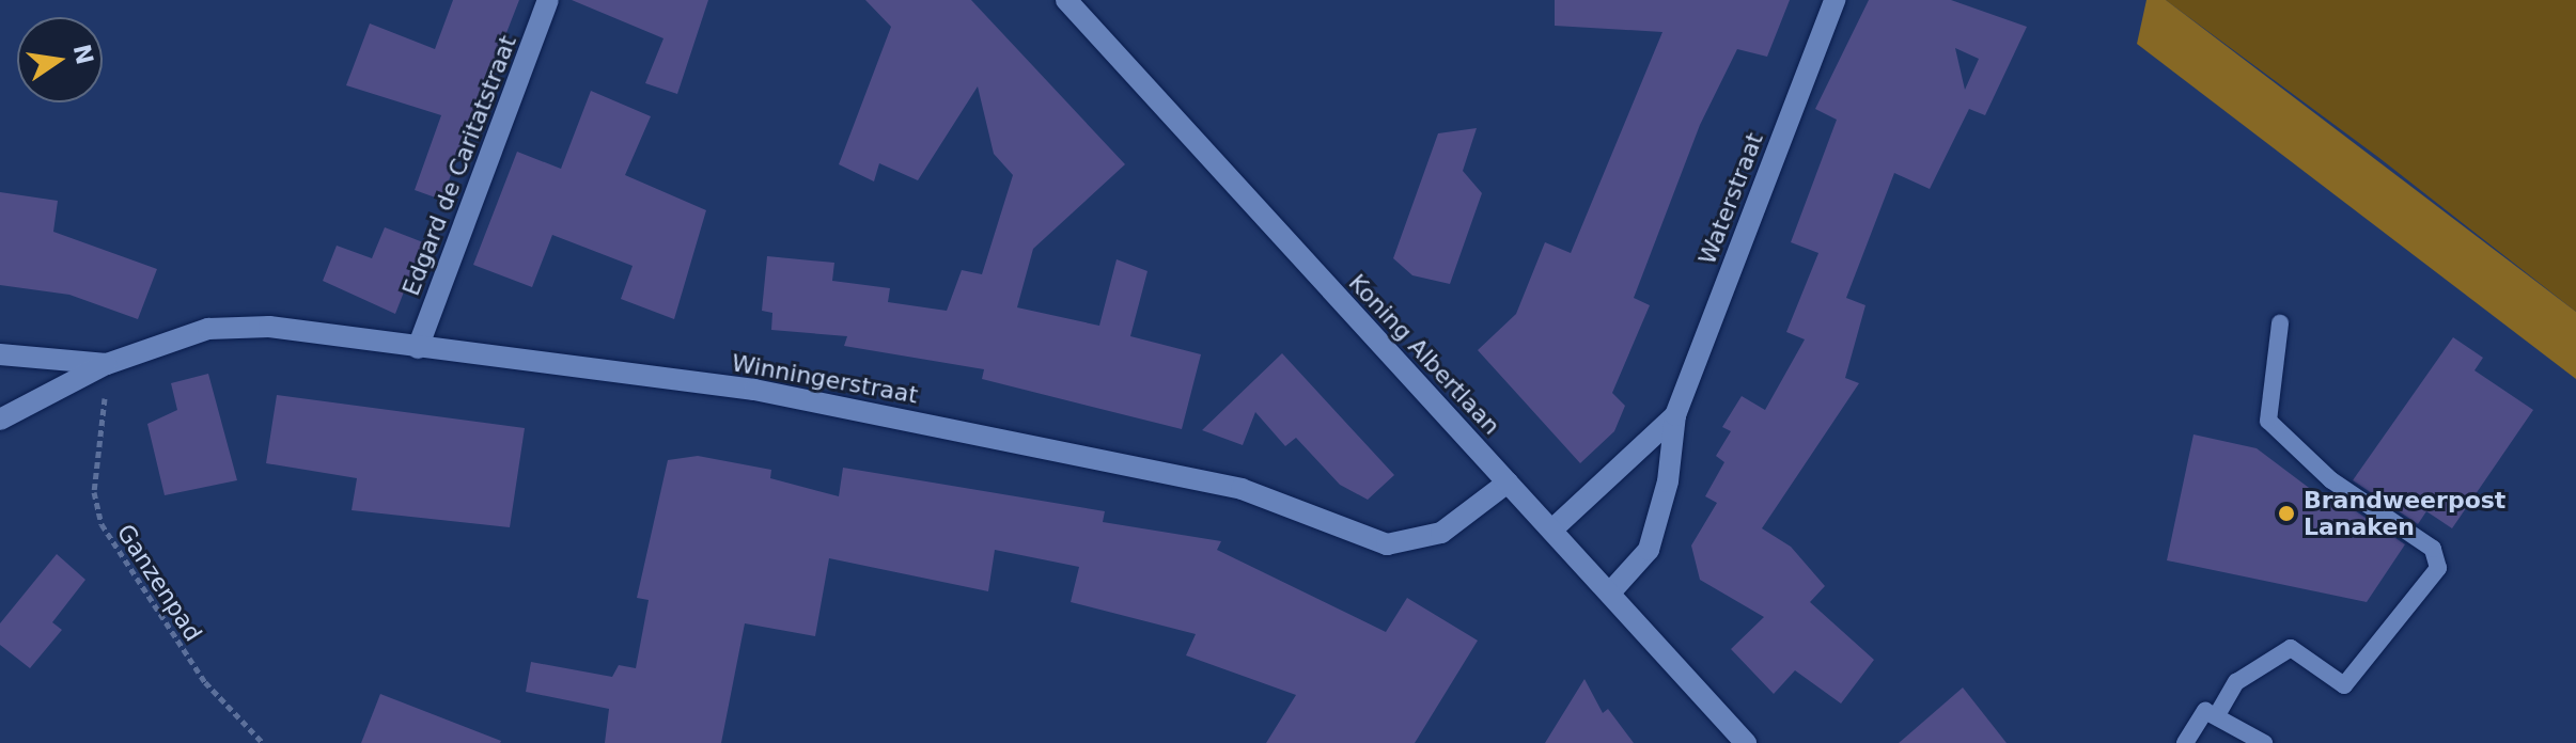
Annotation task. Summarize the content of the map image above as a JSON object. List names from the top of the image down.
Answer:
{
  "streets": {
    "street": [
      "Edgard de Caritatstraat",
      "Waterstraat",
      "Koning Albertlaan",
      "Winningerstraat"
    ],
    "path": ["Ganzenpad"]
  },
  "crossings": [
    ["Edgard de Caritatstraat", "Winningerstraat"],
    ["Waterstraat", "Koning Albertlaan"],
    ["Koning Albertlaan", "Winningerstraat"],
    ["Winningerstraat", "Ganzenpad"]
  ],
  "places": ["Brandweerpost Lanaken"],
  "north": "right"
}
